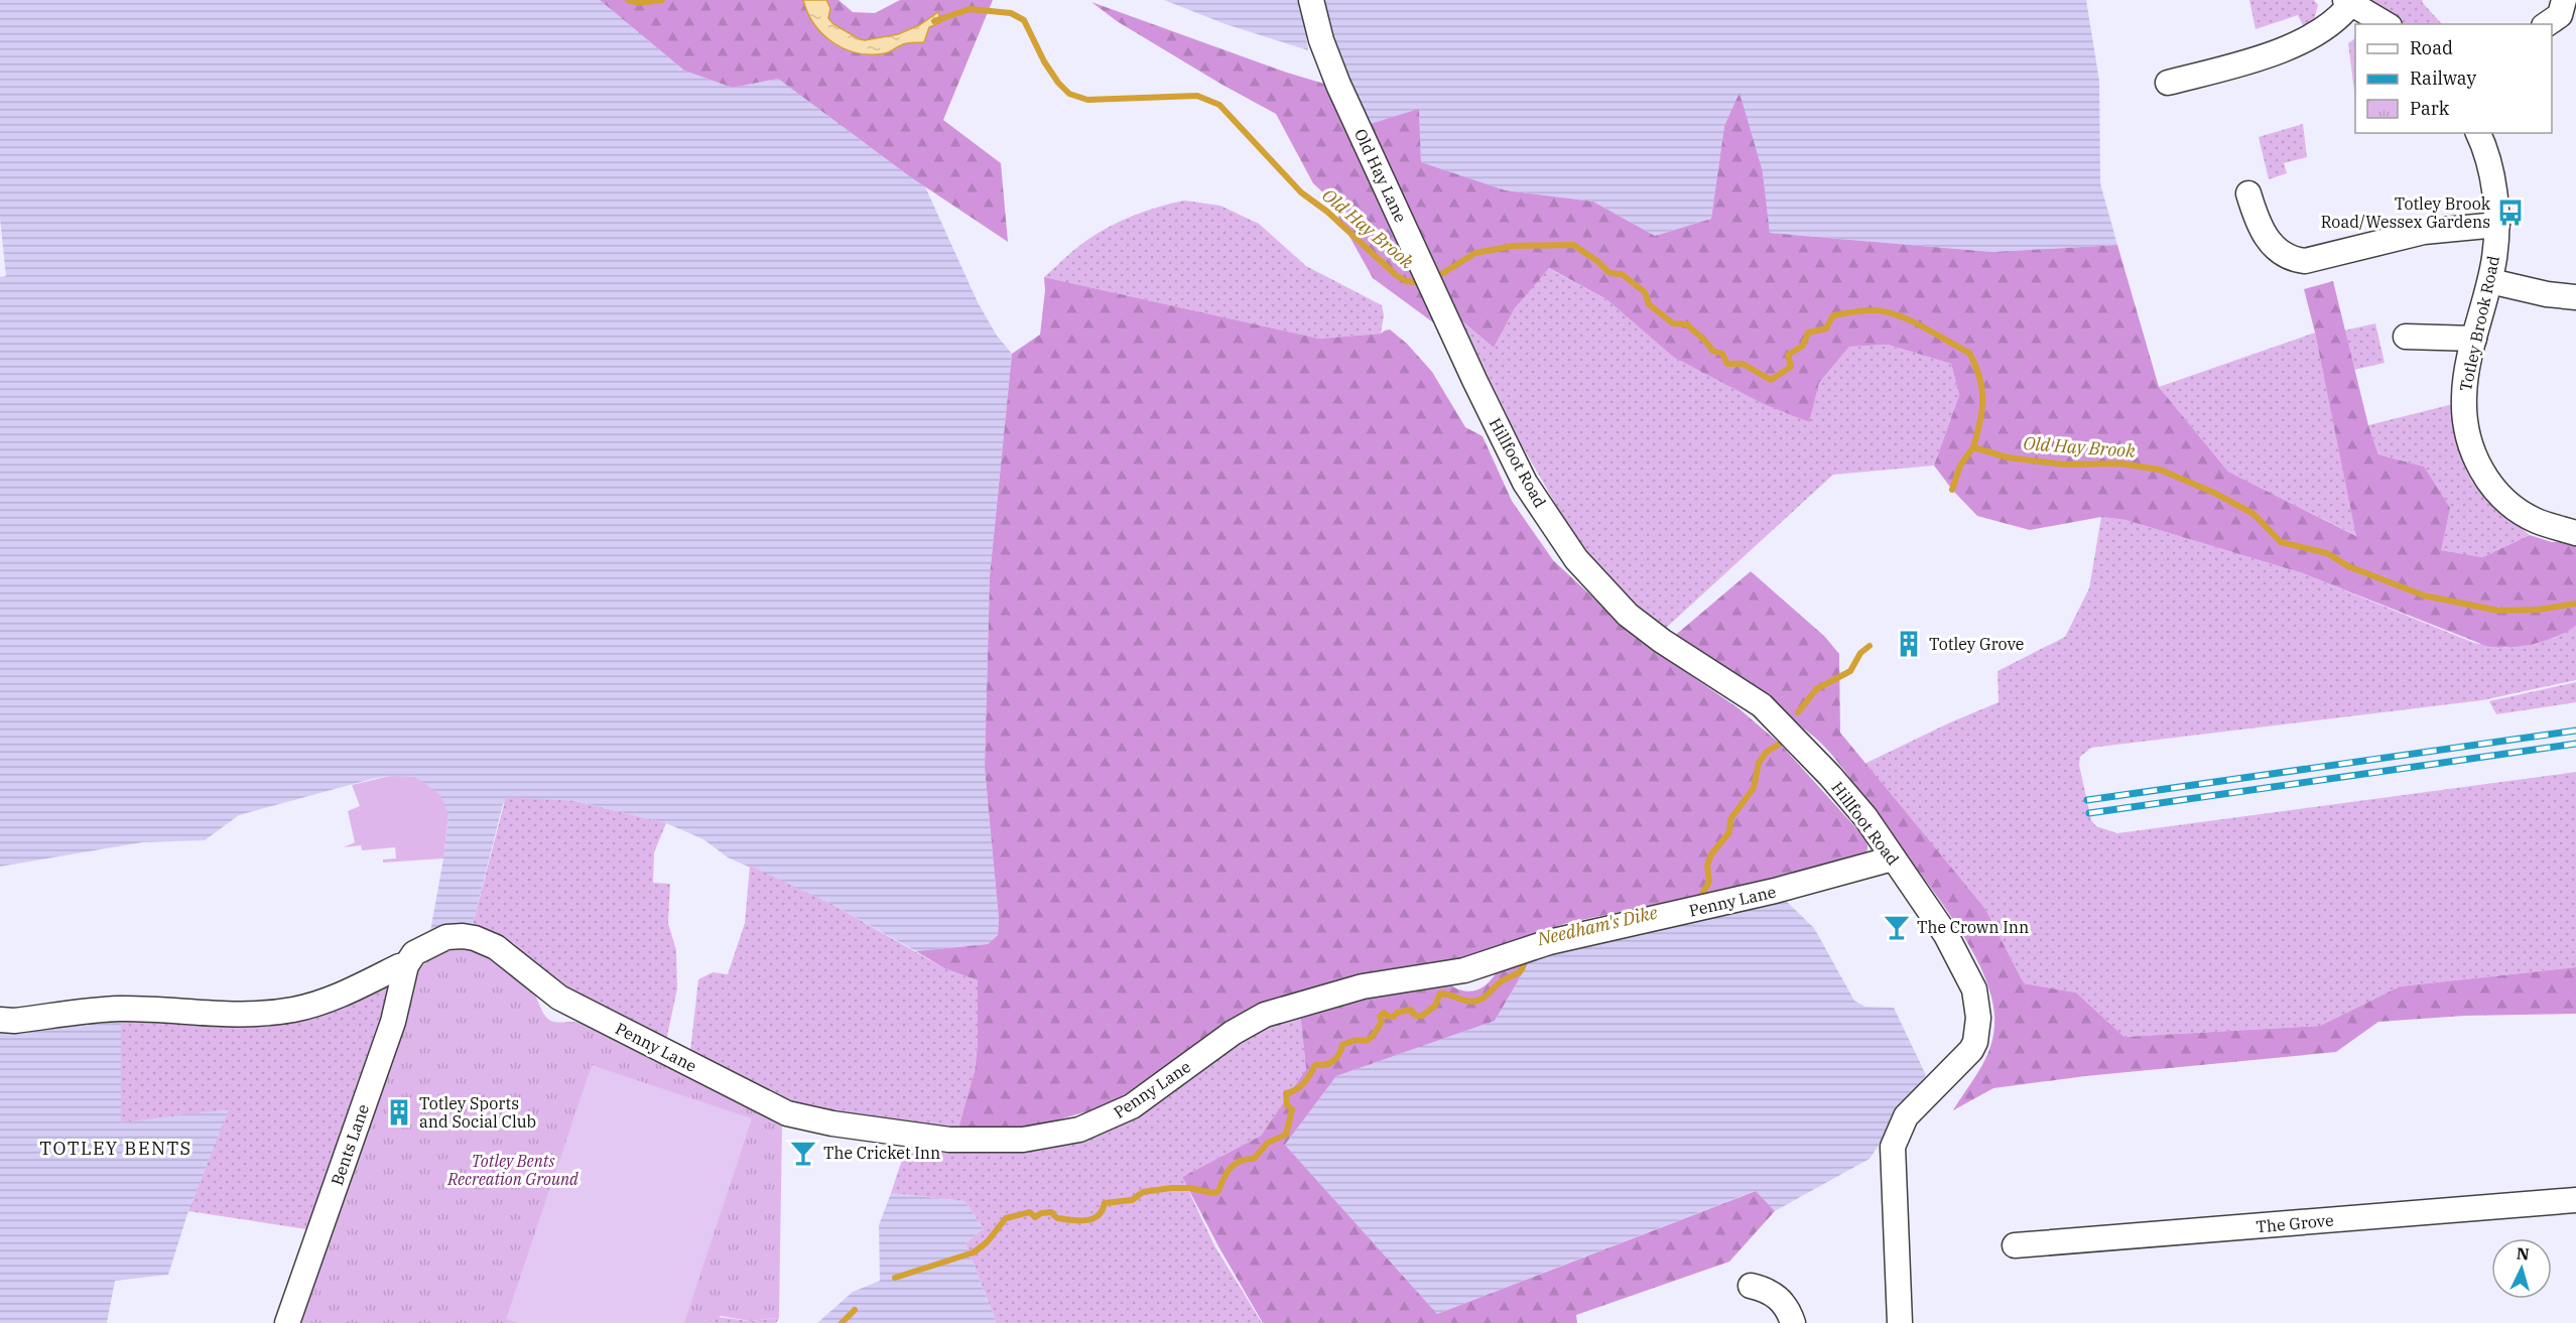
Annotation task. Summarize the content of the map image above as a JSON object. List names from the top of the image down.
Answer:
{
  "streets": {
    "street": [
      "Old Hay Lane",
      "Totley Brook Road",
      "Hillfoot Road",
      "Penny Lane",
      "Bents Lane",
      "The Grove"
    ]
  },
  "crossings": [
    ["Old Hay Lane", "Hillfoot Road"],
    ["Hillfoot Road", "Penny Lane"],
    ["Penny Lane", "Bents Lane"]
  ],
  "districts": ["TOTLEY BENTS"],
  "water": ["Old Hay Brook", "Needham's Dike"],
  "parks": ["Totley Bents Recreation Ground"],
  "places": {
    "bus stop": ["Totley Brook Road/Wessex Gardens"],
    "building": ["Totley Grove", "Totley Sports and Social Club"],
    "bar": ["The Crown Inn", "The Cricket Inn"]
  },
  "legend": ["Road", "Railway", "Park"],
  "north": "top"
}
